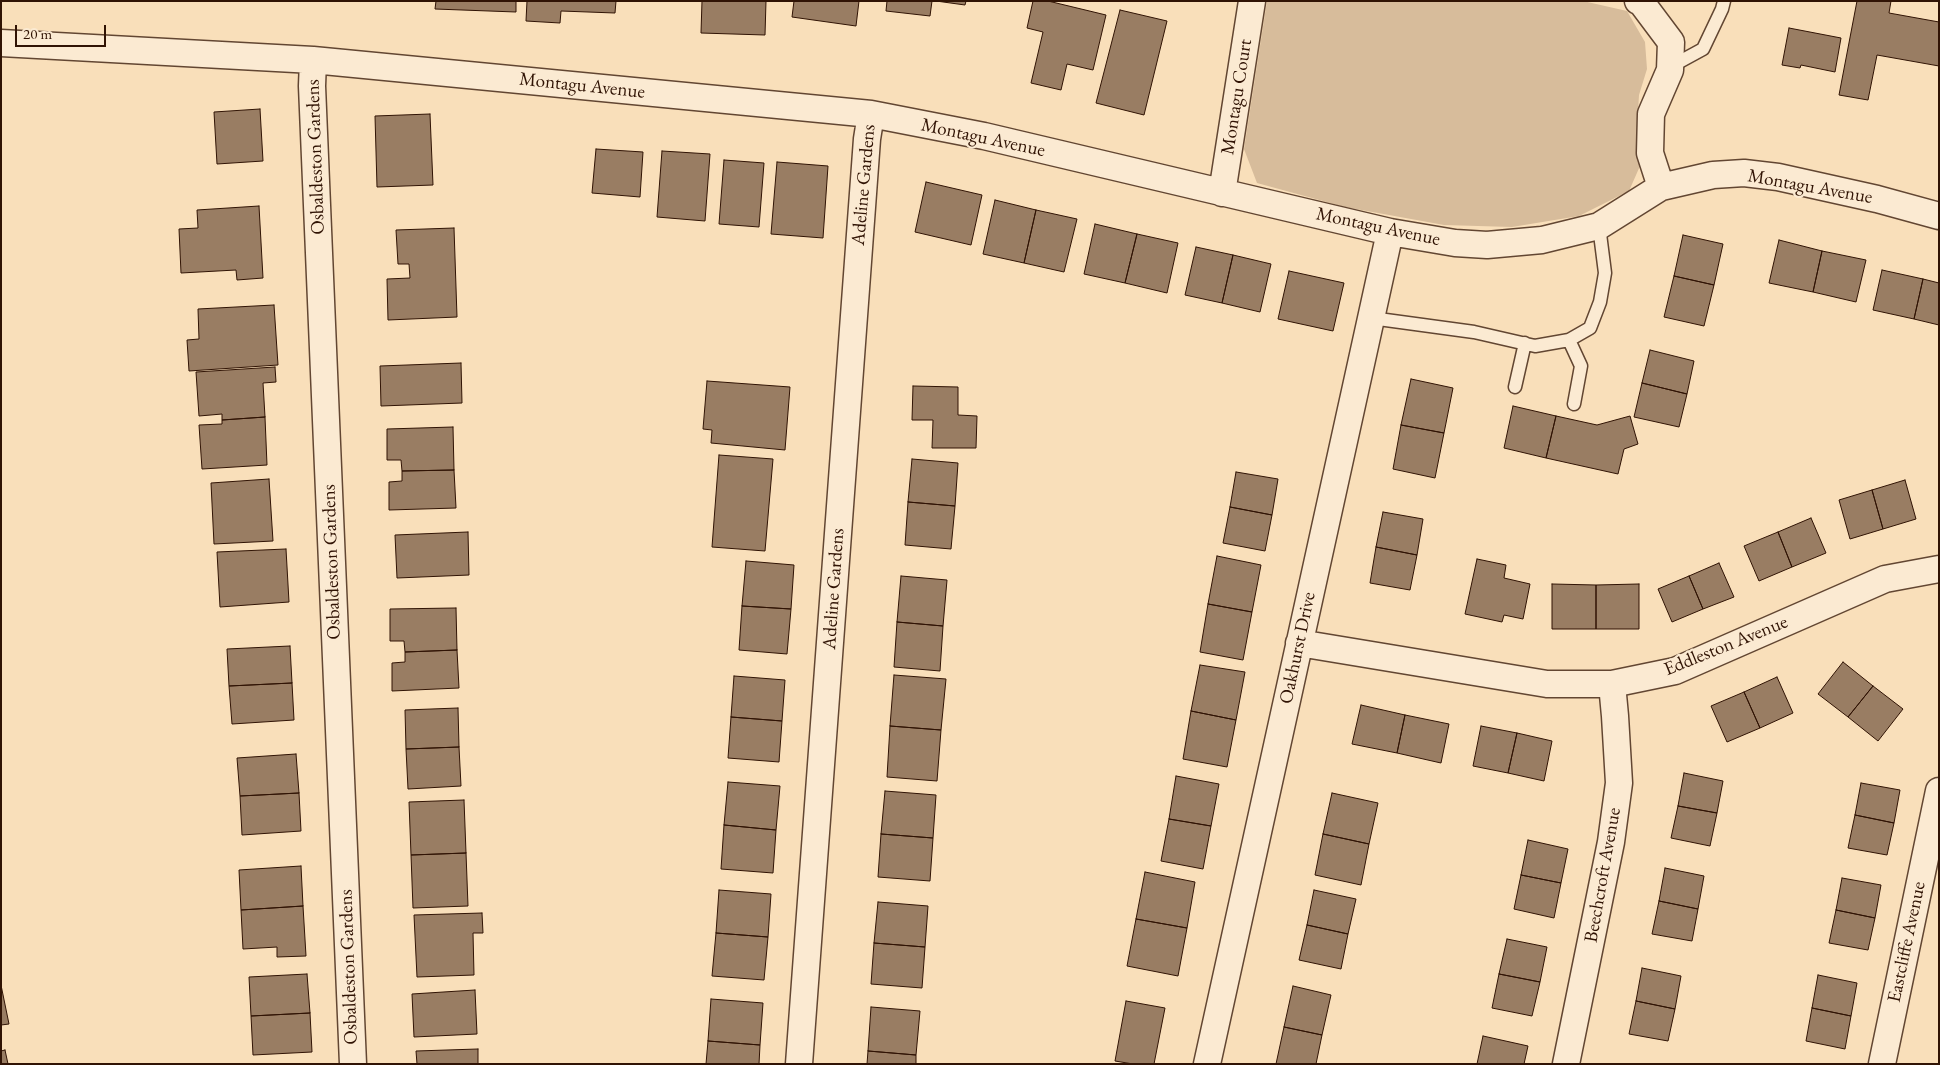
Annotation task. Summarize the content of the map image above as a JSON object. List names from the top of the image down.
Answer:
{
  "streets": {
    "street": [
      "Montagu Avenue",
      "Montagu Court",
      "Osbaldeston Gardens",
      "Adeline Gardens",
      "Eddleston Avenue",
      "Oakhurst Drive",
      "Beechcroft Avenue",
      "Eastcliffe Avenue"
    ]
  },
  "crossings": [
    ["Montagu Avenue", "Montagu Court"],
    ["Montagu Avenue", "Osbaldeston Gardens"],
    ["Montagu Avenue", "Adeline Gardens"],
    ["Montagu Avenue", "Oakhurst Drive"],
    ["Eddleston Avenue", "Oakhurst Drive"],
    ["Eddleston Avenue", "Beechcroft Avenue"]
  ],
  "scale_bar": "20 m"
}
